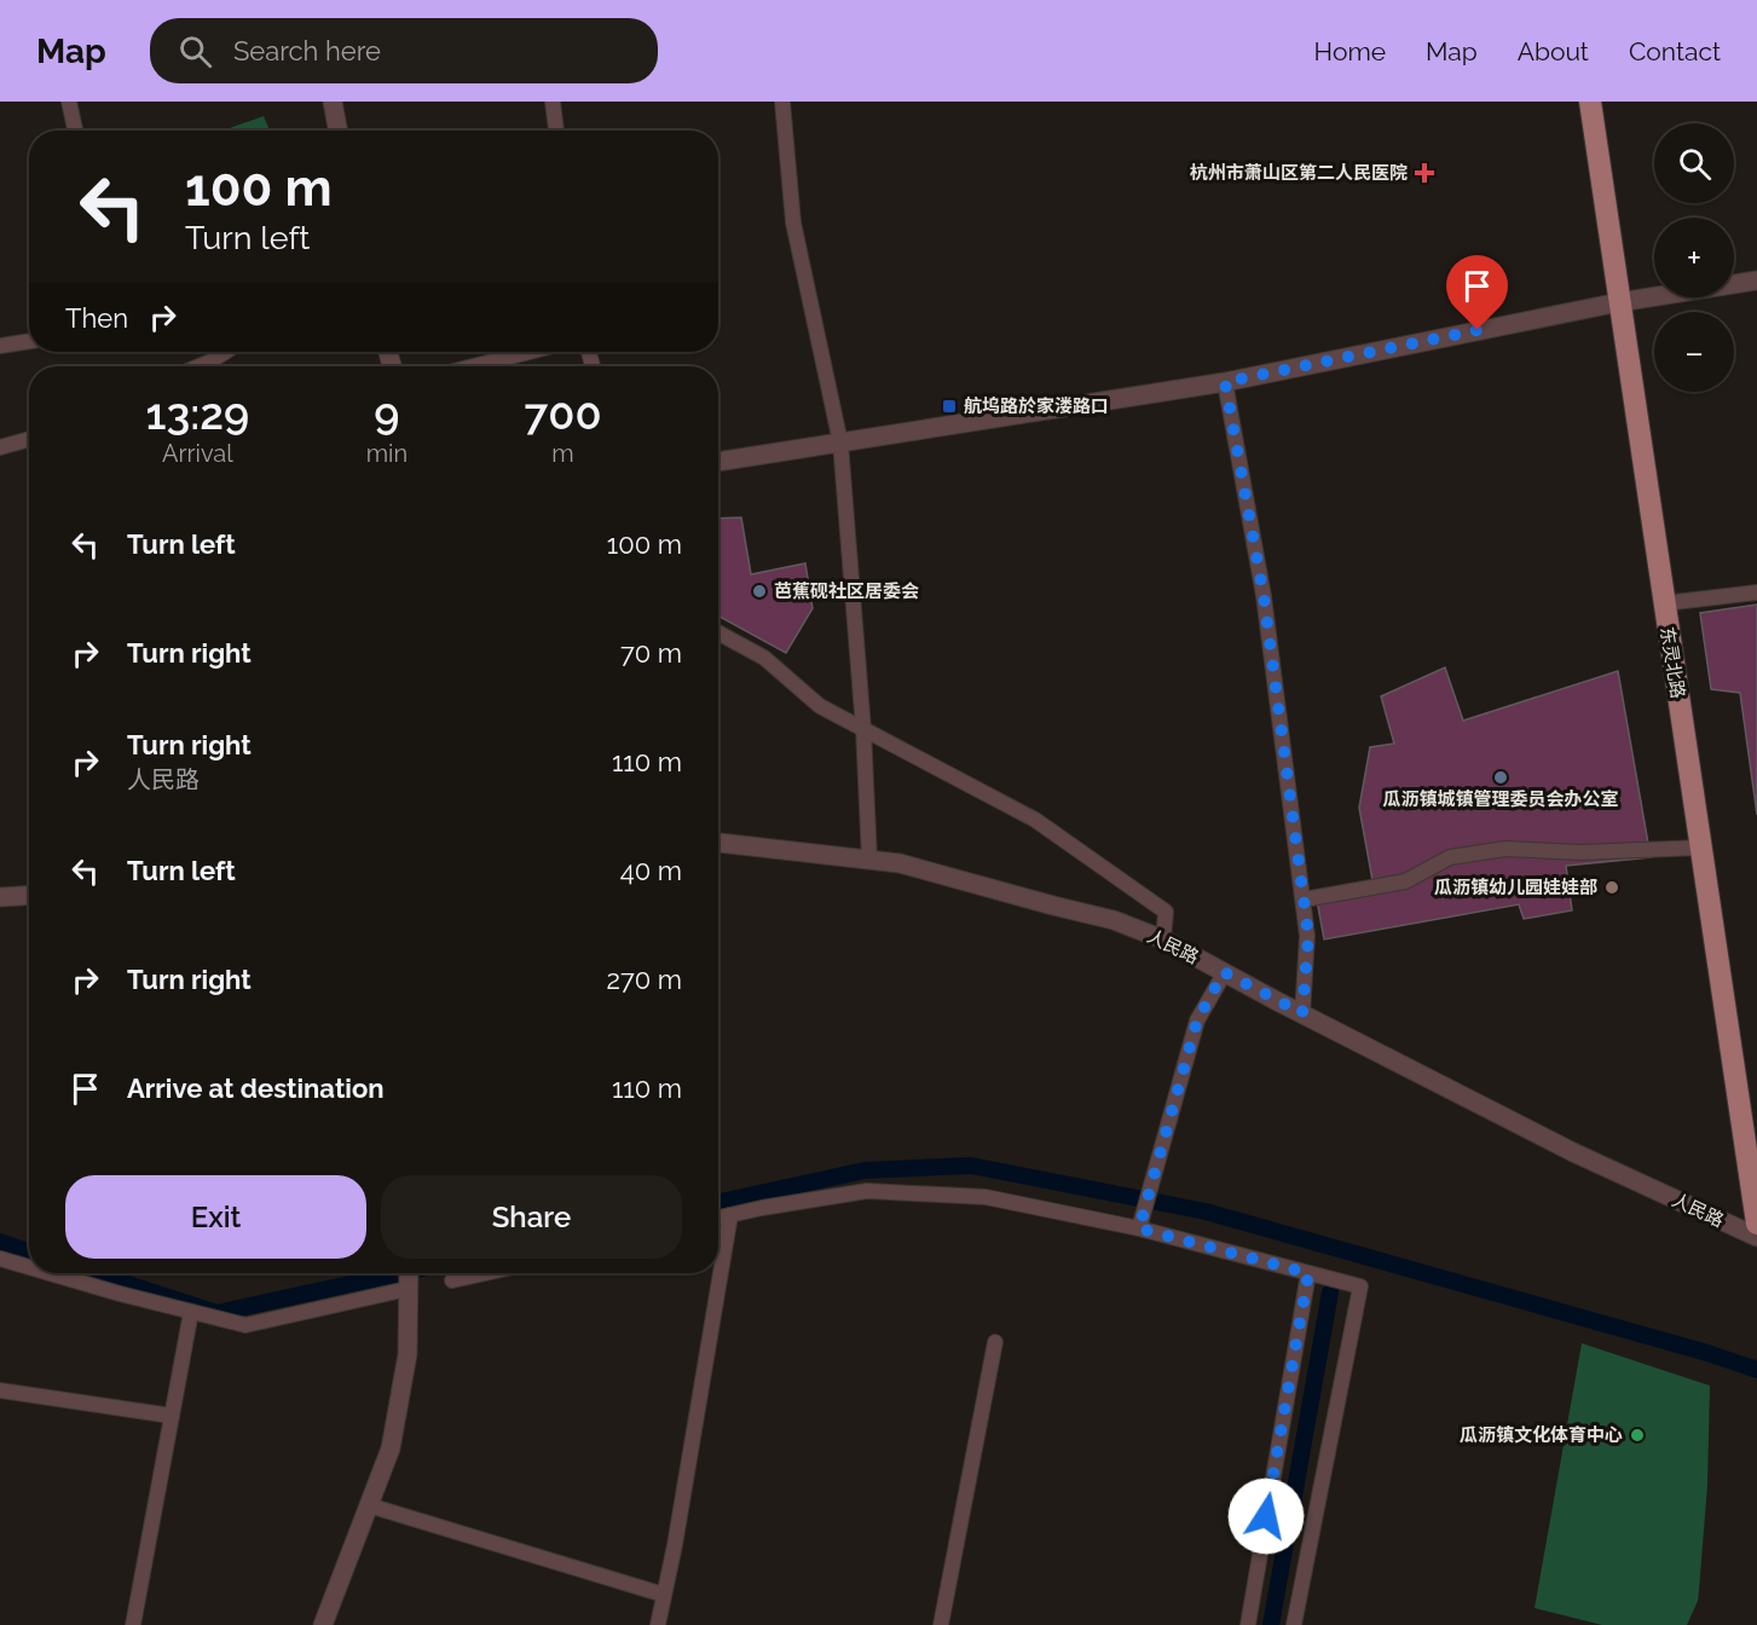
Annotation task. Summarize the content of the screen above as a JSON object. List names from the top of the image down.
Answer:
{
  "streets": {
    "main road": ["东灵北路"],
    "street": ["人民路"]
  },
  "places": {
    "health": ["杭州市萧山区第二人民医院"],
    "transit": ["航坞路於家溇路口"],
    "other": [
      "芭蕉砚社区居委会",
      "瓜沥镇城镇管理委员会办公室",
      "瓜沥镇幼儿园娃娃部",
      "瓜沥镇文化体育中心"
    ]
  },
  "page": {
    "header": "Map",
    "search": "Search here",
    "nav": [
      "Home",
      "Map",
      "About",
      "Contact"
    ],
    "map_buttons": ["+", "−"],
    "turn": ["100 m", "Turn left"],
    "then": "Then",
    "eta": [
      "13:29",
      "Arrival",
      "9",
      "min",
      "700",
      "m"
    ],
    "list": [
      {
        "name": "Turn left",
        "value": "100 m"
      },
      {
        "name": "Turn right",
        "value": "70 m"
      },
      {
        "name": "Turn right",
        "note": "人民路",
        "value": "110 m"
      },
      {
        "name": "Turn left",
        "value": "40 m"
      },
      {
        "name": "Turn right",
        "value": "270 m"
      },
      {
        "name": "Arrive at destination",
        "value": "110 m"
      }
    ],
    "buttons": ["Exit", "Share"]
  }
}
